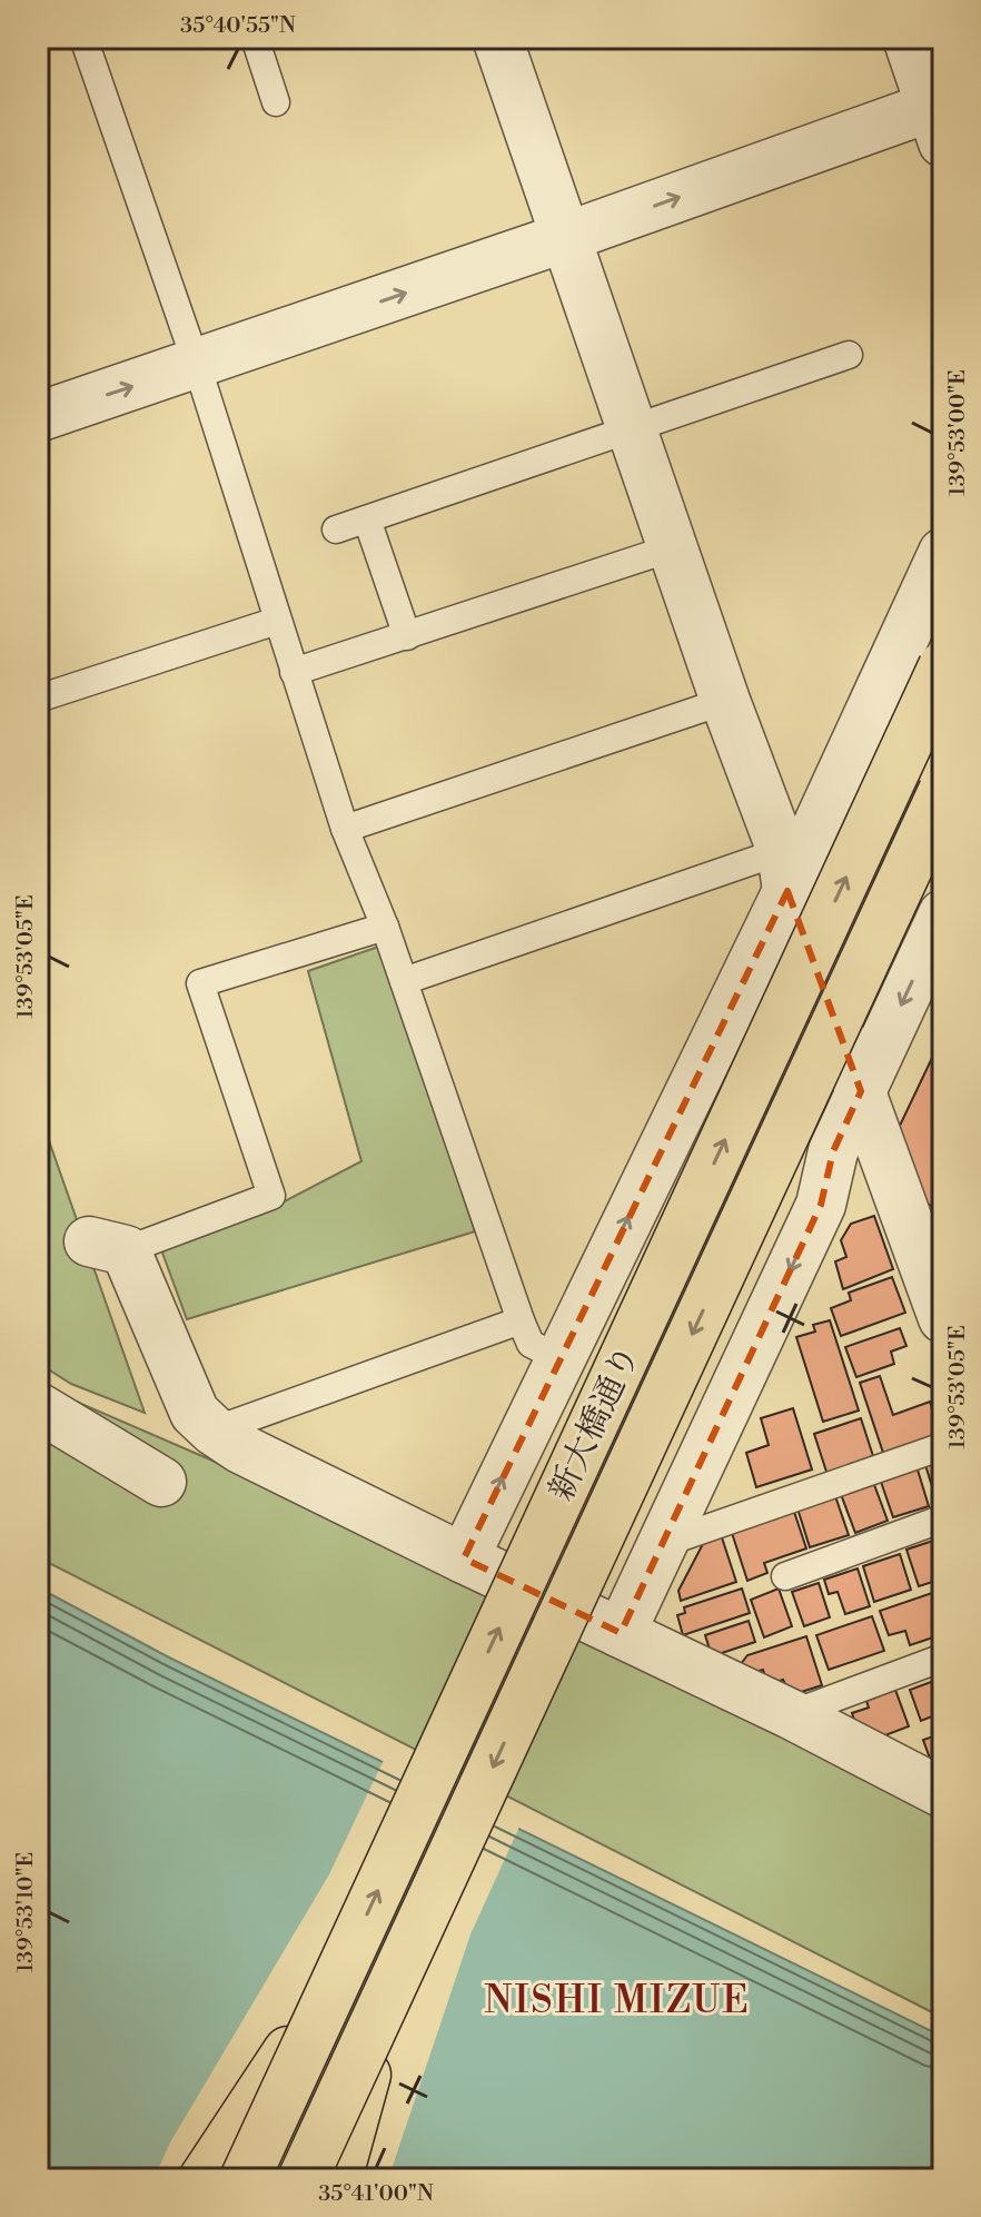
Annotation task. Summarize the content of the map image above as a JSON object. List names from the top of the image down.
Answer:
{
  "streets": {
    "main road": ["新大橋通り"]
  },
  "districts": ["NISHI MIZUE"],
  "coordinates": [
    "35°40'55\"N",
    "139°53'00\"E",
    "139°53'05\"E",
    "139°53'10\"E",
    "35°41'00\"N"
  ]
}
